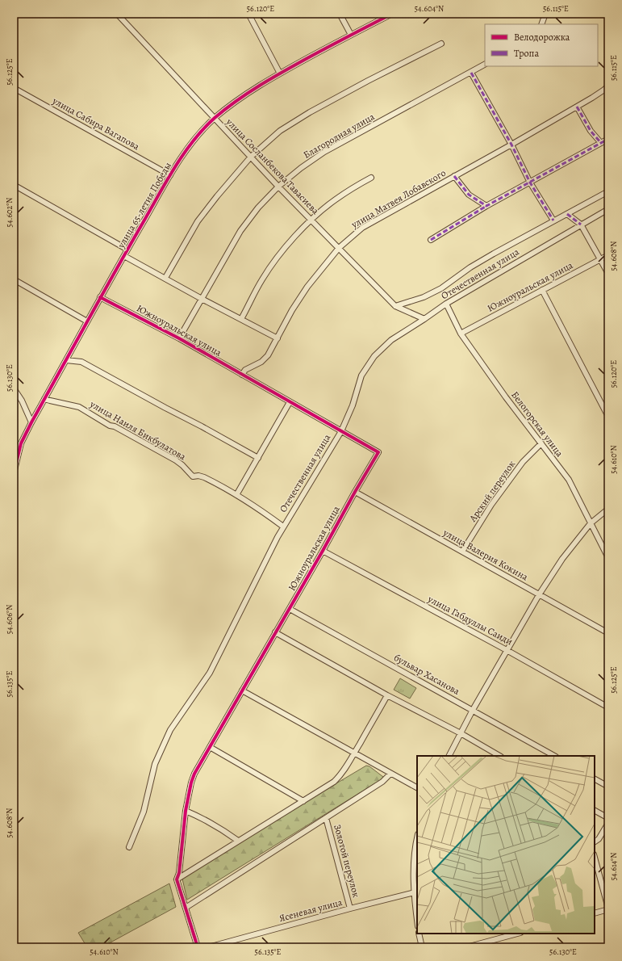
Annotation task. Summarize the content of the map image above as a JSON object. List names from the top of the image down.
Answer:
{
  "streets": {
    "street": [
      "улица Сабира Вагапова",
      "Благородная улица",
      "улица Сосланбекова Тавасиева",
      "улица Матвея Лобавского",
      "улица 65-летия Победы",
      "Отечественная улица",
      "Южноуральская улица",
      "Белогорская улица",
      "улица Наиля Бикбулатова",
      "Арский переулок",
      "улица Валерия Кокина",
      "улица Габдуллы Саиди",
      "бульвар Хасанова",
      "Золотой переулок",
      "Ясеневая улица"
    ]
  },
  "crossings": [
    ["улица Сабира Вагапова", "улица 65-летия Победы"],
    ["Благородная улица", "улица Сосланбекова Тавасиева"],
    ["Благородная улица", "Южноуральская улица"],
    ["улица Сосланбекова Тавасиева", "улица Матвея Лобавского"],
    ["улица Сосланбекова Тавасиева", "улица 65-летия Победы"],
    ["улица Сосланбекова Тавасиева", "Отечественная улица"],
    ["улица Матвея Лобавского", "Южноуральская улица"],
    ["улица 65-летия Победы", "Южноуральская улица"],
    ["улица 65-летия Победы", "улица Наиля Бикбулатова"],
    ["Отечественная улица", "Южноуральская улица"],
    ["Отечественная улица", "Белогорская улица"],
    ["Отечественная улица", "улица Наиля Бикбулатова"],
    ["Южноуральская улица", "Белогорская улица"],
    ["Южноуральская улица", "улица Валерия Кокина"],
    ["Южноуральская улица", "улица Габдуллы Саиди"],
    ["Южноуральская улица", "бульвар Хасанова"],
    ["Белогорская улица", "Арский переулок"],
    ["Арский переулок", "улица Валерия Кокина"],
    ["Золотой переулок", "Ясеневая улица"]
  ],
  "legend": ["Велодорожка", "Тропа"],
  "coordinates": [
    "56.120°E",
    "54.604°N",
    "56.115°E",
    "56.125°E",
    "54.602°N",
    "54.608°N",
    "56.130°E",
    "54.610°N",
    "54.606°N",
    "56.135°E",
    "54.614°N"
  ]
}
